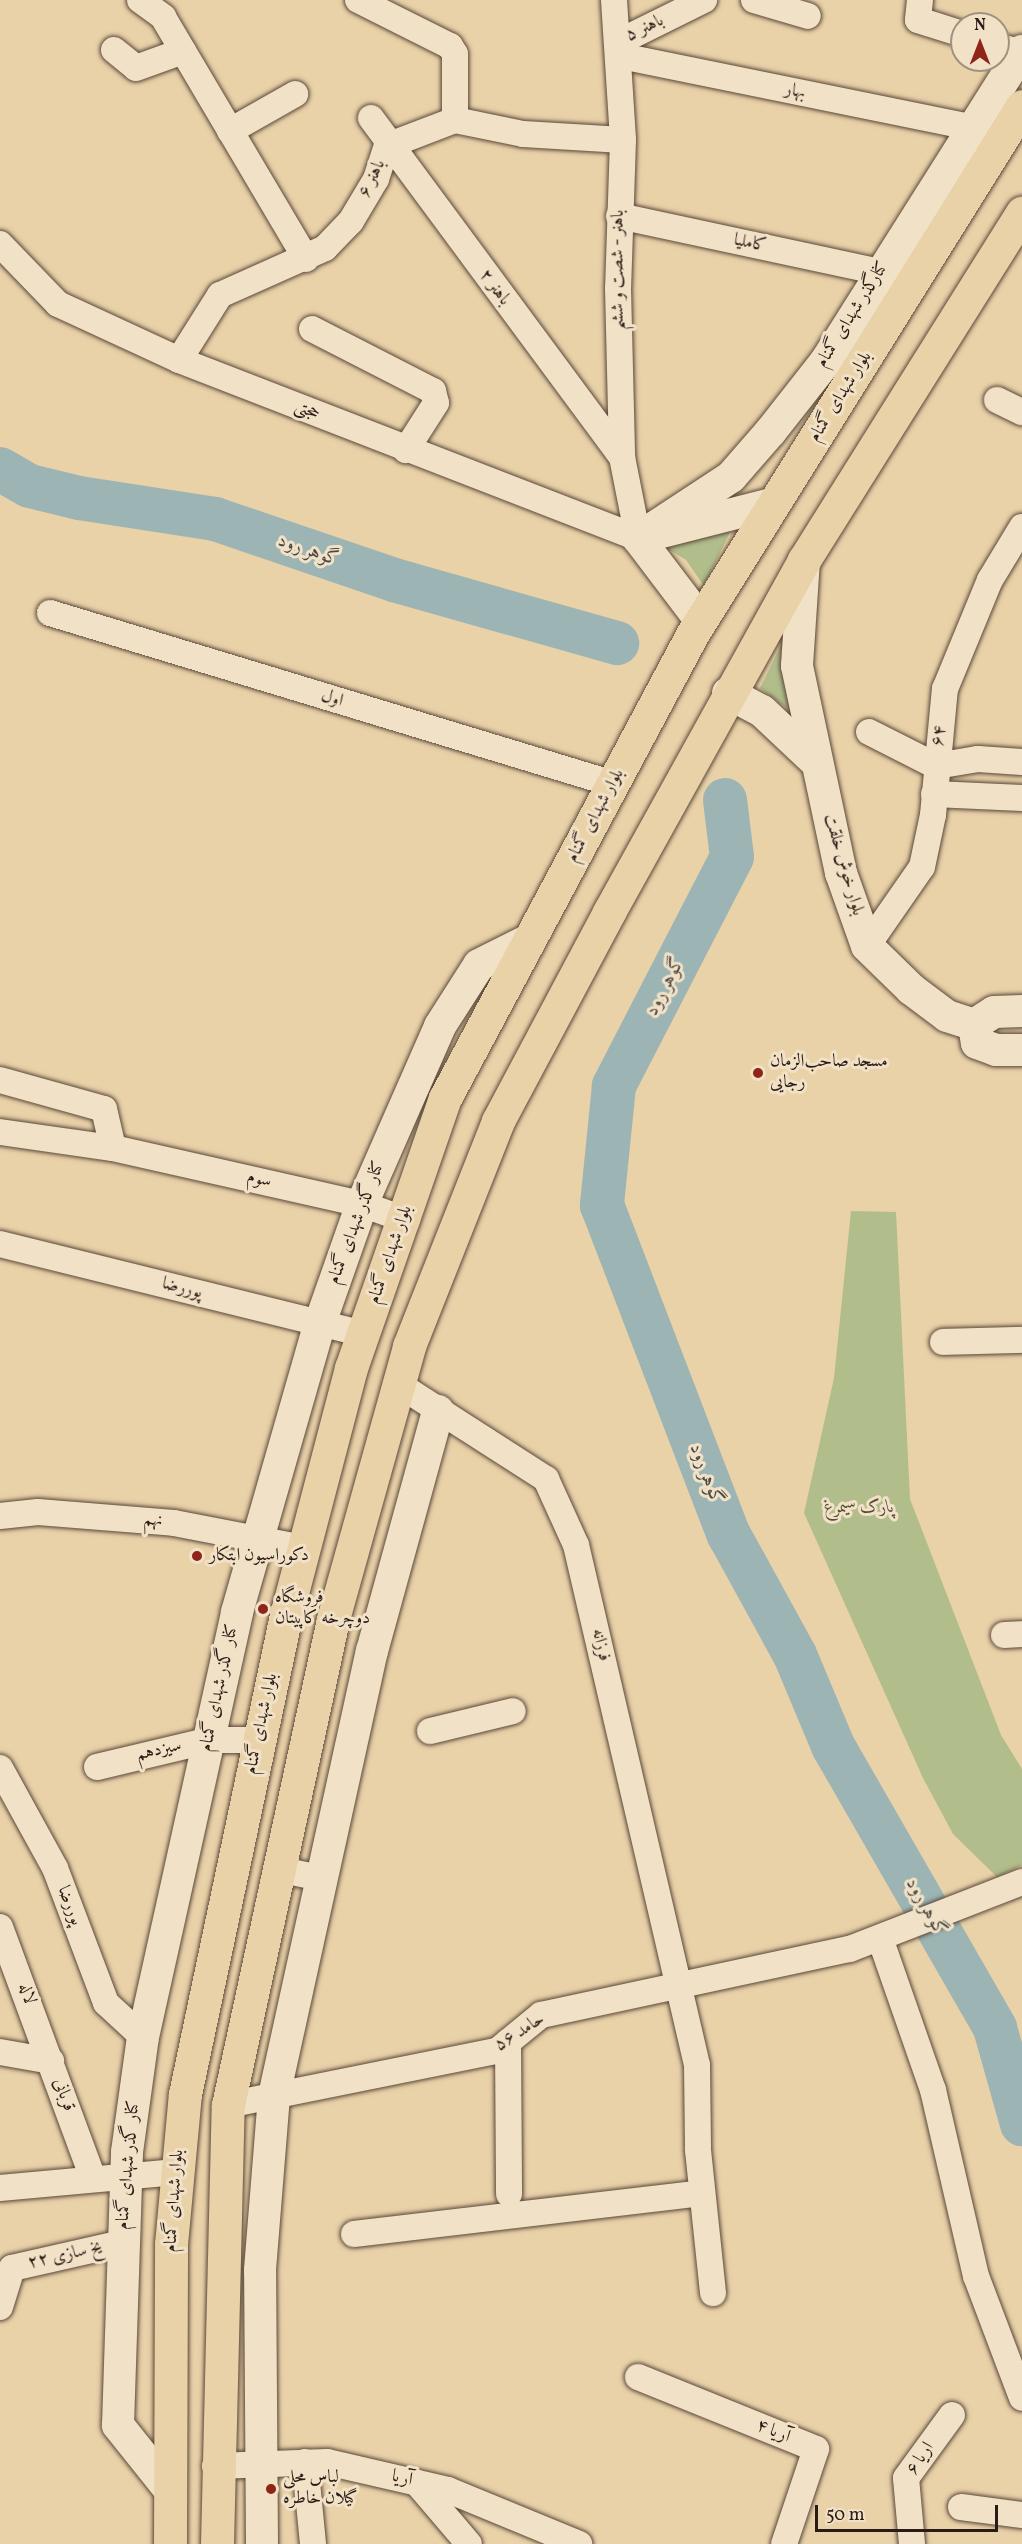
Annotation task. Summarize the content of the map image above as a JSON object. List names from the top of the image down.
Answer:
{
  "streets": {
    "highway": ["بلوار شهدای گمنام"],
    "street": [
      "باهنر ۵",
      "بهار",
      "باهنر ۶",
      "کاملیا",
      "باهنر - شصت و ششم",
      "باهنر ۲",
      "کنارگذر شهدای گمنام",
      "حجتی",
      "اول",
      "۶۴",
      "بلوار خوش خلقت",
      "سوم",
      "کنار گذر شهدای گمنام",
      "پوررضا",
      "نهم",
      "فرزانه",
      "سیزدهم",
      "لاله",
      "حامد ۵۶",
      "قربانی",
      "یخ سازی ۲۲",
      "آریا ۴",
      "اریا ۶",
      "آریا"
    ]
  },
  "crossings": [
    ["باهنر ۵", "بهار"],
    ["باهنر ۵", "باهنر - شصت و ششم"],
    ["بهار", "باهنر - شصت و ششم"],
    ["بهار", "کنارگذر شهدای گمنام"],
    ["باهنر ۶", "باهنر ۲"],
    ["باهنر ۶", "حجتی"],
    ["کاملیا", "باهنر - شصت و ششم"],
    ["کاملیا", "کنارگذر شهدای گمنام"],
    ["باهنر - شصت و ششم", "باهنر ۲"],
    ["باهنر - شصت و ششم", "کنارگذر شهدای گمنام"],
    ["باهنر - شصت و ششم", "حجتی"],
    ["کنارگذر شهدای گمنام", "بلوار شهدای گمنام"],
    ["کنارگذر شهدای گمنام", "حجتی"],
    ["بلوار شهدای گمنام", "اول"],
    ["بلوار شهدای گمنام", "سوم"],
    ["بلوار شهدای گمنام", "کنار گذر شهدای گمنام"],
    ["بلوار شهدای گمنام", "پوررضا"],
    ["بلوار شهدای گمنام", "نهم"],
    ["بلوار شهدای گمنام", "سیزدهم"],
    ["۶۴", "بلوار خوش خلقت"],
    ["سوم", "کنار گذر شهدای گمنام"],
    ["کنار گذر شهدای گمنام", "پوررضا"],
    ["کنار گذر شهدای گمنام", "نهم"],
    ["کنار گذر شهدای گمنام", "سیزدهم"],
    ["کنار گذر شهدای گمنام", "یخ سازی ۲۲"],
    ["فرزانه", "حامد ۵۶"],
    ["لاله", "قربانی"]
  ],
  "water": ["گوهر رود"],
  "parks": ["پارک سیمرغ"],
  "places": [
    "مسجد صاحب‌الزمان رجایی",
    "دکوراسیون ابتکار",
    "فروشگاه دوچرخه کاپیتان",
    "لباس محلی گیلان خاطره"
  ],
  "scale_bar": "50 m",
  "north": "top"
}
